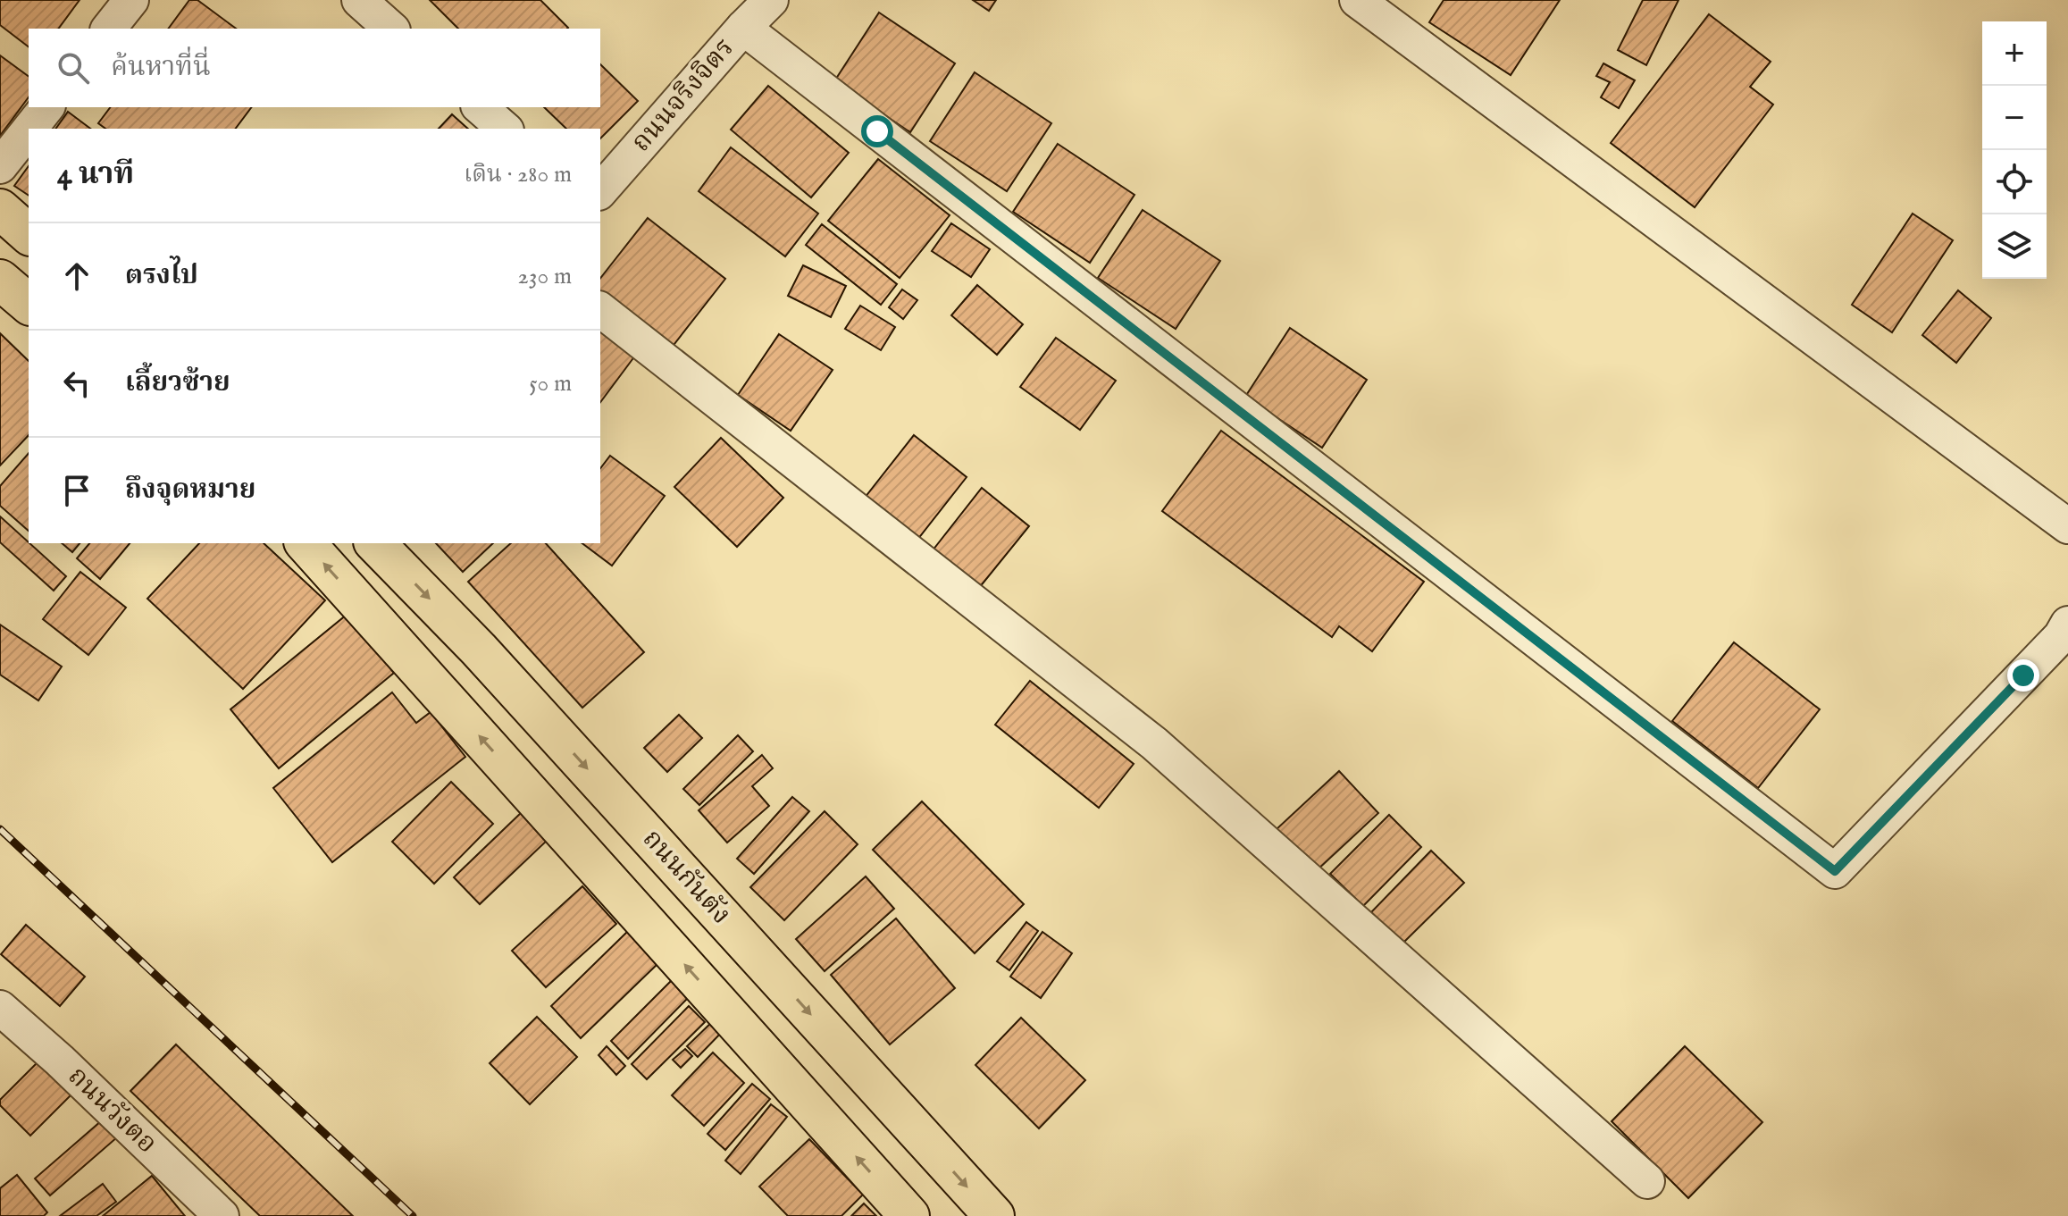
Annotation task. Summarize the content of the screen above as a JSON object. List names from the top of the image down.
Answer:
{
  "streets": {
    "main road": ["ถนนกันตัง"],
    "street": ["ถนนจริงจิตร", "ถนนวังตอ"]
  },
  "page": {
    "map_buttons": ["+", "−"],
    "search": "ค้นหาที่นี่",
    "heading": ["4 นาที", "เดิน · 280 m"],
    "list": [
      ["ตรงไป", "230 m"],
      ["เลี้ยวซ้าย", "50 m"],
      "ถึงจุดหมาย"
    ]
  }
}
